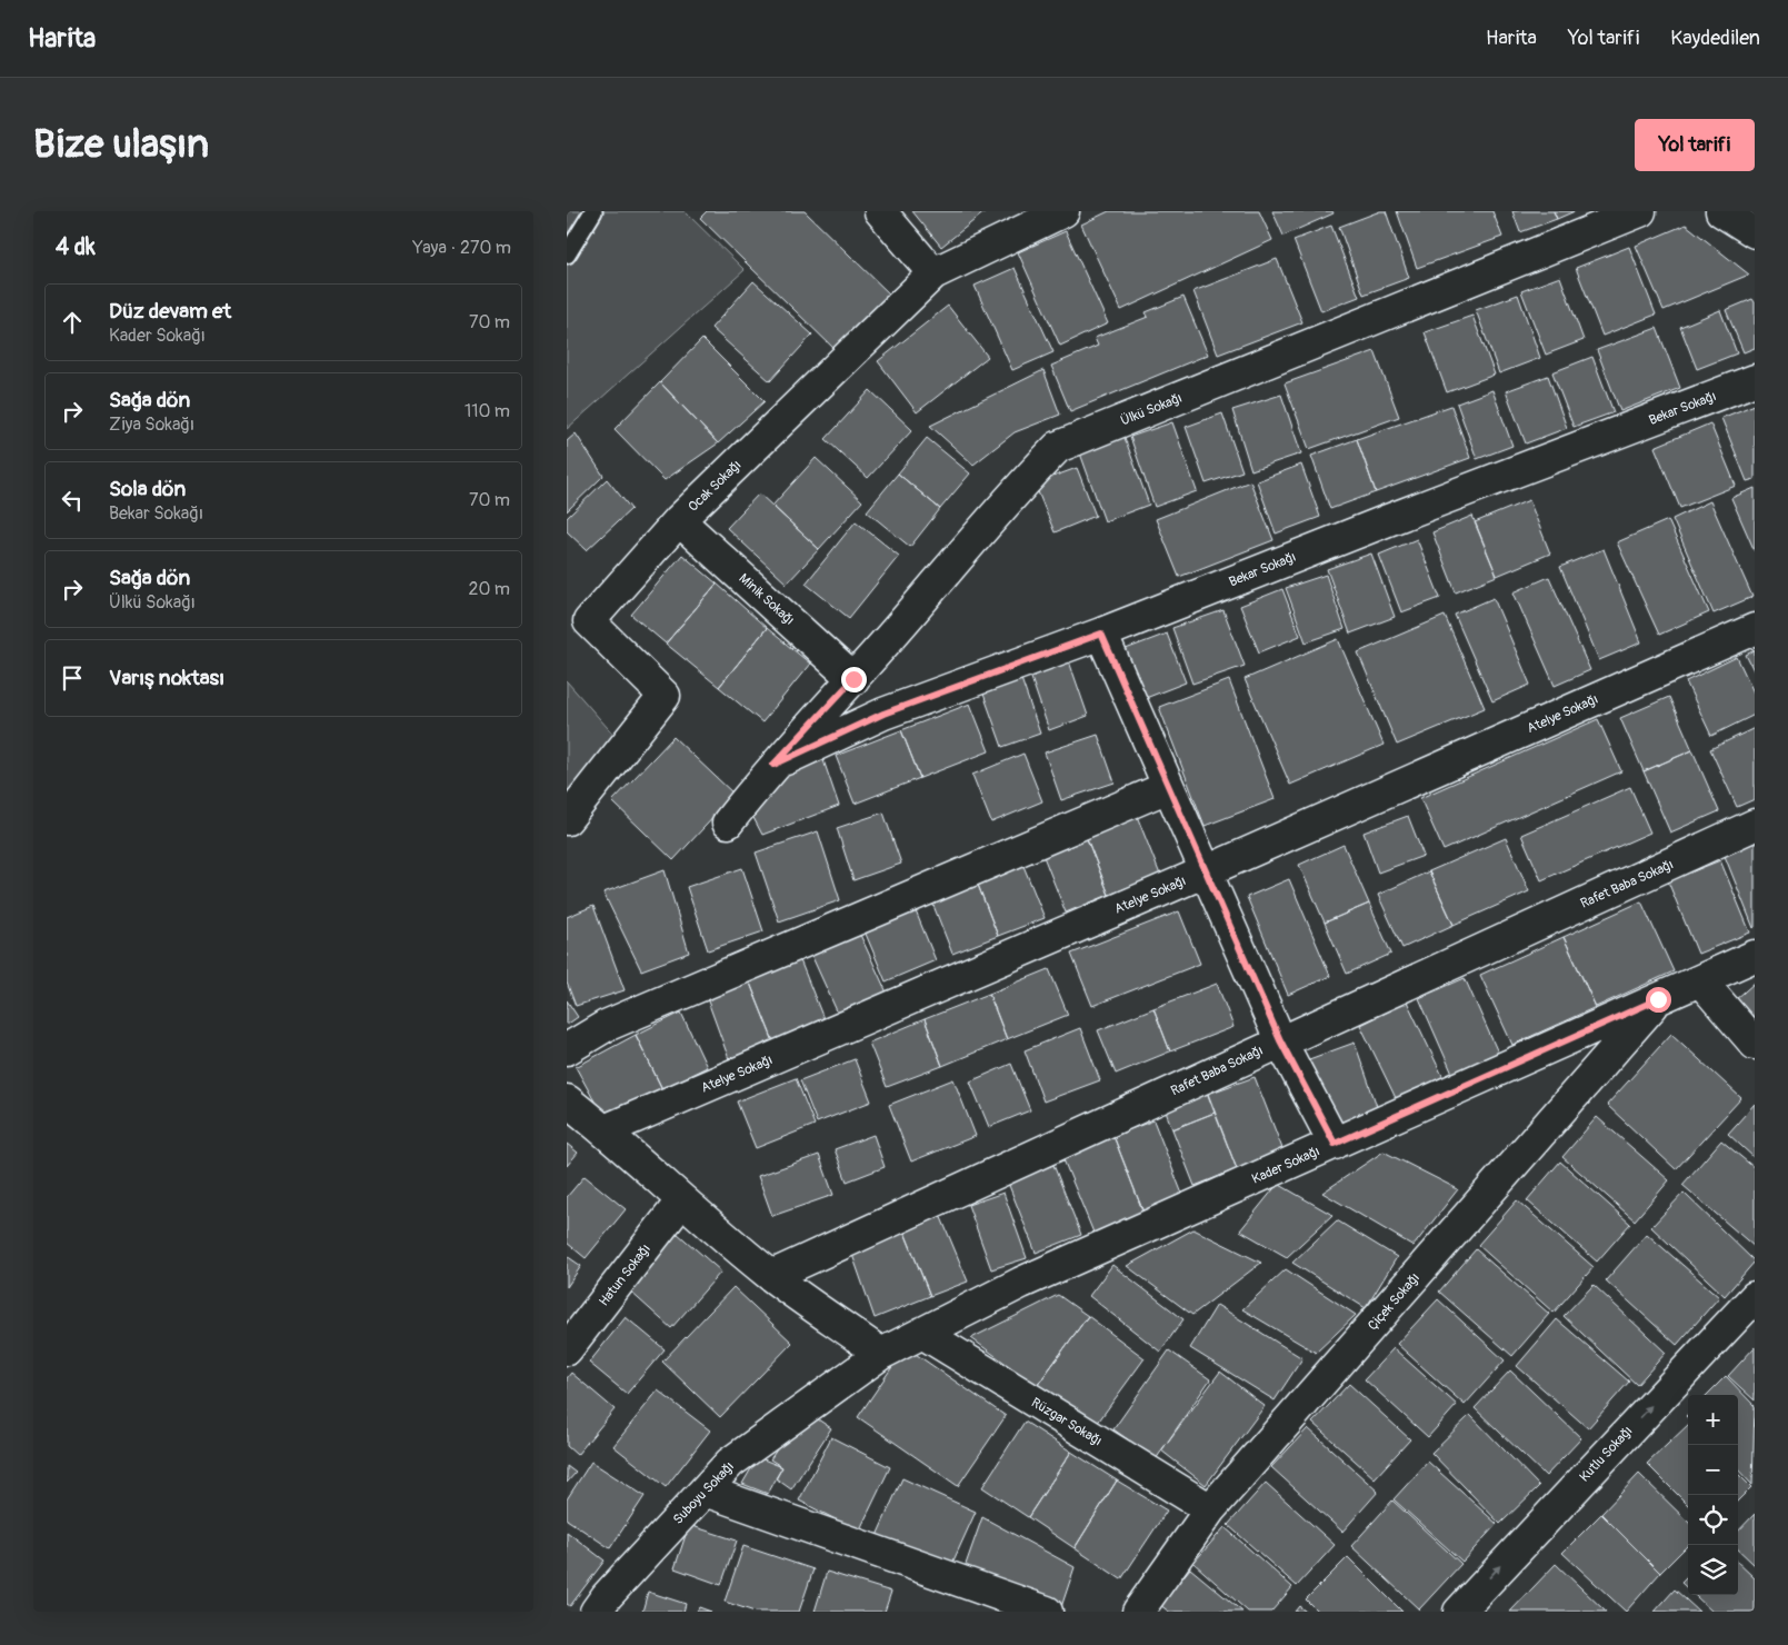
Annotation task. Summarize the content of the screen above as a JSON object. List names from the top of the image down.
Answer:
{
  "streets": {
    "street": [
      "Bekar Sokağı",
      "Ülkü Sokağı",
      "Ocak Sokağı",
      "Minik Sokağı",
      "Atelye Sokağı",
      "Rafet Baba Sokağı",
      "Kader Sokağı",
      "Hatun Sokağı",
      "Çiçek Sokağı",
      "Rüzgar Sokağı",
      "Kutlu Sokağı",
      "Suboyu Sokağı"
    ]
  },
  "crossings": [
    ["Bekar Sokağı", "Ülkü Sokağı"],
    ["Ülkü Sokağı", "Minik Sokağı"],
    ["Ocak Sokağı", "Minik Sokağı"],
    ["Kader Sokağı", "Çiçek Sokağı"],
    ["Kader Sokağı", "Rüzgar Sokağı"],
    ["Kader Sokağı", "Suboyu Sokağı"],
    ["Çiçek Sokağı", "Rüzgar Sokağı"]
  ],
  "one_way": ["Kutlu Sokağı"],
  "page": {
    "header": "Harita",
    "nav": ["Harita", "Yol tarifi", "Kaydedilen"],
    "buttons": "Yol tarifi",
    "title": "Bize ulaşın",
    "heading": ["4 dk", "Yaya · 270 m"],
    "list": [
      ["Düz devam et", "Kader Sokağı", "70 m"],
      ["Sağa dön", "Ziya Sokağı", "110 m"],
      ["Sola dön", "Bekar Sokağı", "70 m"],
      ["Sağa dön", "Ülkü Sokağı", "20 m"],
      "Varış noktası"
    ],
    "map_buttons": ["+", "−"]
  }
}
